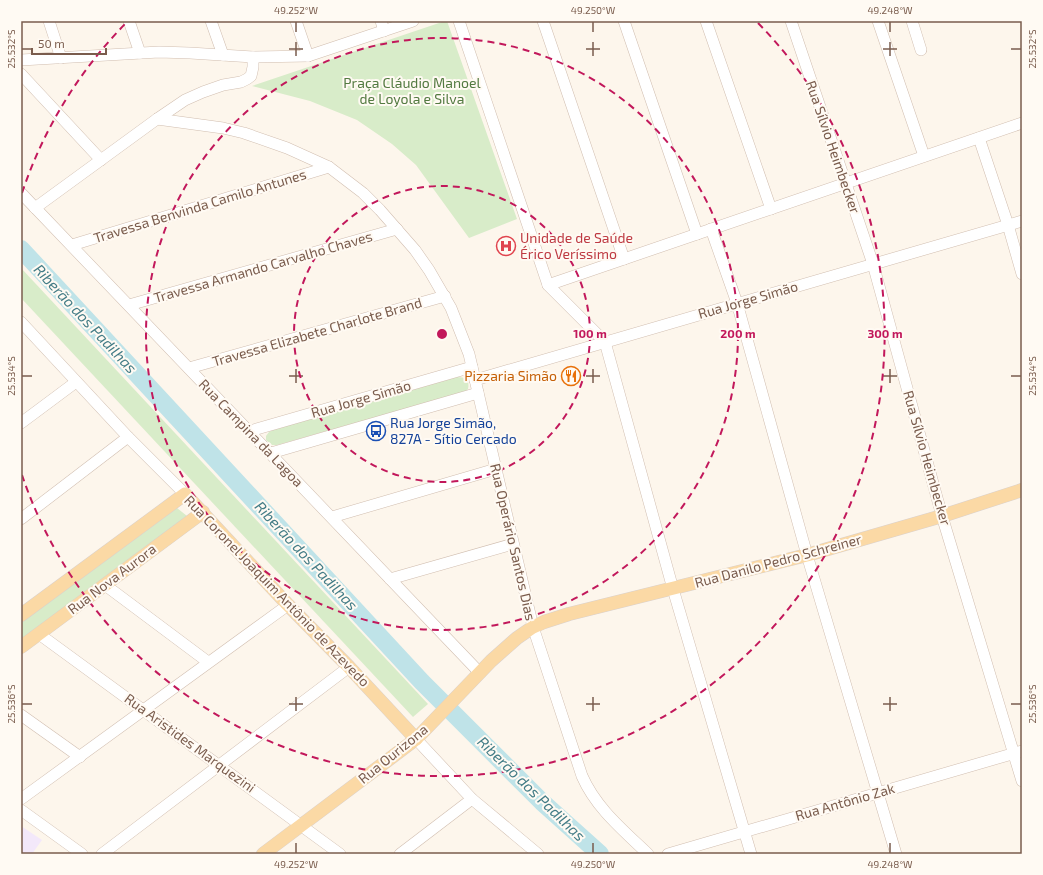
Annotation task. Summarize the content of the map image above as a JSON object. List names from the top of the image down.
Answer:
{
  "streets": {
    "main road": [
      "Rua Danilo Pedro Schreiner",
      "Rua Nova Aurora",
      "Rua Coronel Joaquim Antônio de Azevedo",
      "Rua Ourizona"
    ],
    "street": [
      "Rua Sílvio Heimbecker",
      "Travessa Benvinda Camilo Antunes",
      "Travessa Armando Carvalho Chaves",
      "Rua Jorge Simão",
      "Travessa Elizabete Charlote Brand",
      "Rua Campina da Lagoa",
      "Rua Operário Santos Dias",
      "Rua Aristides Marquezini",
      "Rua Antônio Zak"
    ]
  },
  "crossings": [
    ["Rua Sílvio Heimbecker", "Rua Jorge Simão"],
    ["Rua Sílvio Heimbecker", "Rua Danilo Pedro Schreiner"],
    ["Rua Sílvio Heimbecker", "Rua Antônio Zak"],
    ["Travessa Benvinda Camilo Antunes", "Rua Campina da Lagoa"],
    ["Travessa Benvinda Camilo Antunes", "Rua Operário Santos Dias"],
    ["Travessa Armando Carvalho Chaves", "Rua Campina da Lagoa"],
    ["Travessa Armando Carvalho Chaves", "Rua Operário Santos Dias"],
    ["Rua Jorge Simão", "Rua Campina da Lagoa"],
    ["Rua Jorge Simão", "Rua Operário Santos Dias"],
    ["Travessa Elizabete Charlote Brand", "Rua Campina da Lagoa"],
    ["Travessa Elizabete Charlote Brand", "Rua Operário Santos Dias"],
    ["Rua Campina da Lagoa", "Rua Ourizona"],
    ["Rua Operário Santos Dias", "Rua Danilo Pedro Schreiner"],
    ["Rua Operário Santos Dias", "Rua Ourizona"],
    ["Rua Danilo Pedro Schreiner", "Rua Ourizona"],
    ["Rua Nova Aurora", "Rua Coronel Joaquim Antônio de Azevedo"],
    ["Rua Nova Aurora", "Rua Aristides Marquezini"],
    ["Rua Coronel Joaquim Antônio de Azevedo", "Rua Ourizona"],
    ["Rua Aristides Marquezini", "Rua Ourizona"]
  ],
  "water": ["Riberão dos Padilhas"],
  "parks": ["Praça Cláudio Manoel de Loyola e Silva"],
  "places": {
    "hospital": ["Unidade de Saúde Érico Veríssimo"],
    "restaurant": ["Pizzaria Simão"],
    "bus stop": ["Rua Jorge Simão, 827A - Sítio Cercado"]
  },
  "scale_bar": "50 m",
  "coordinates": [
    "49.252°W",
    "49.250°W",
    "49.248°W",
    "25.532°S",
    "25.534°S",
    "25.536°S"
  ],
  "rings": ["100 m", "200 m", "300 m"]
}
